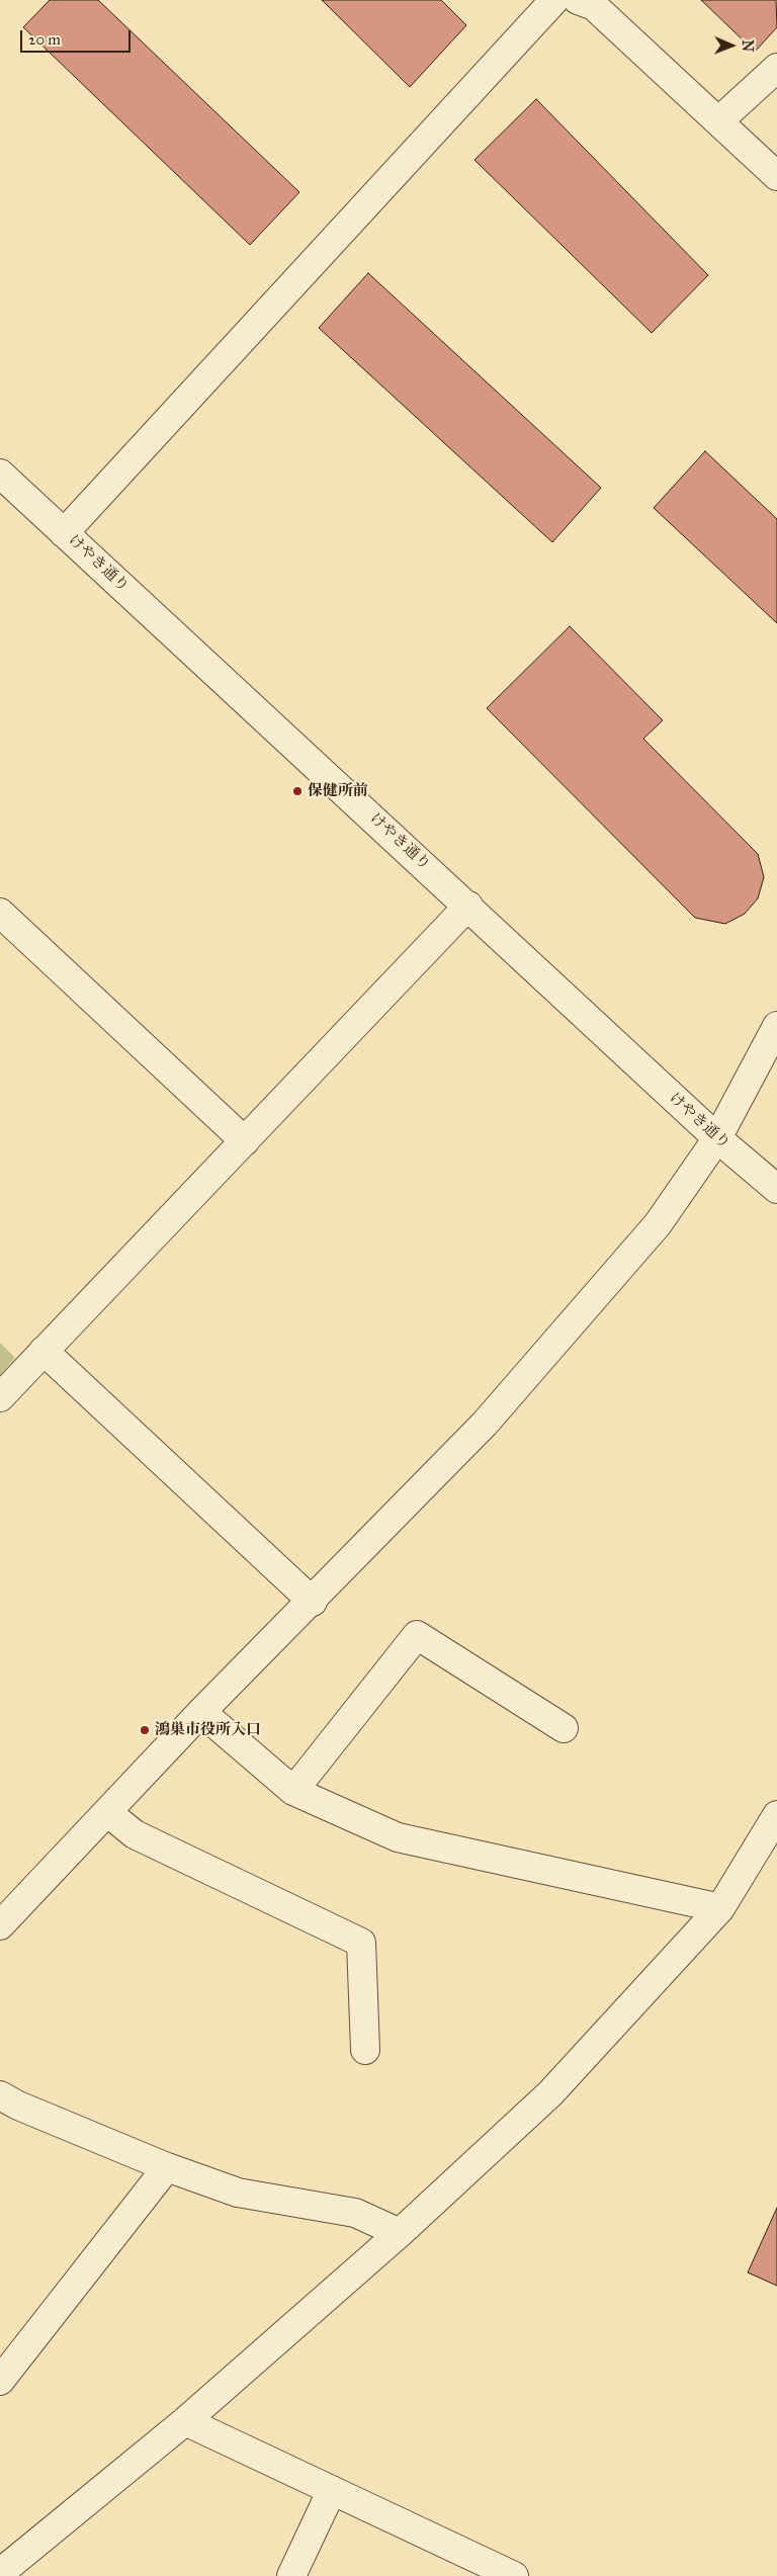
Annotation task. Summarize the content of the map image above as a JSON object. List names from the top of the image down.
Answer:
{
  "streets": {
    "street": ["けやき通り"]
  },
  "places": ["保健所前", "鴻巣市役所入口"],
  "scale_bar": "20 m",
  "north": "right"
}
